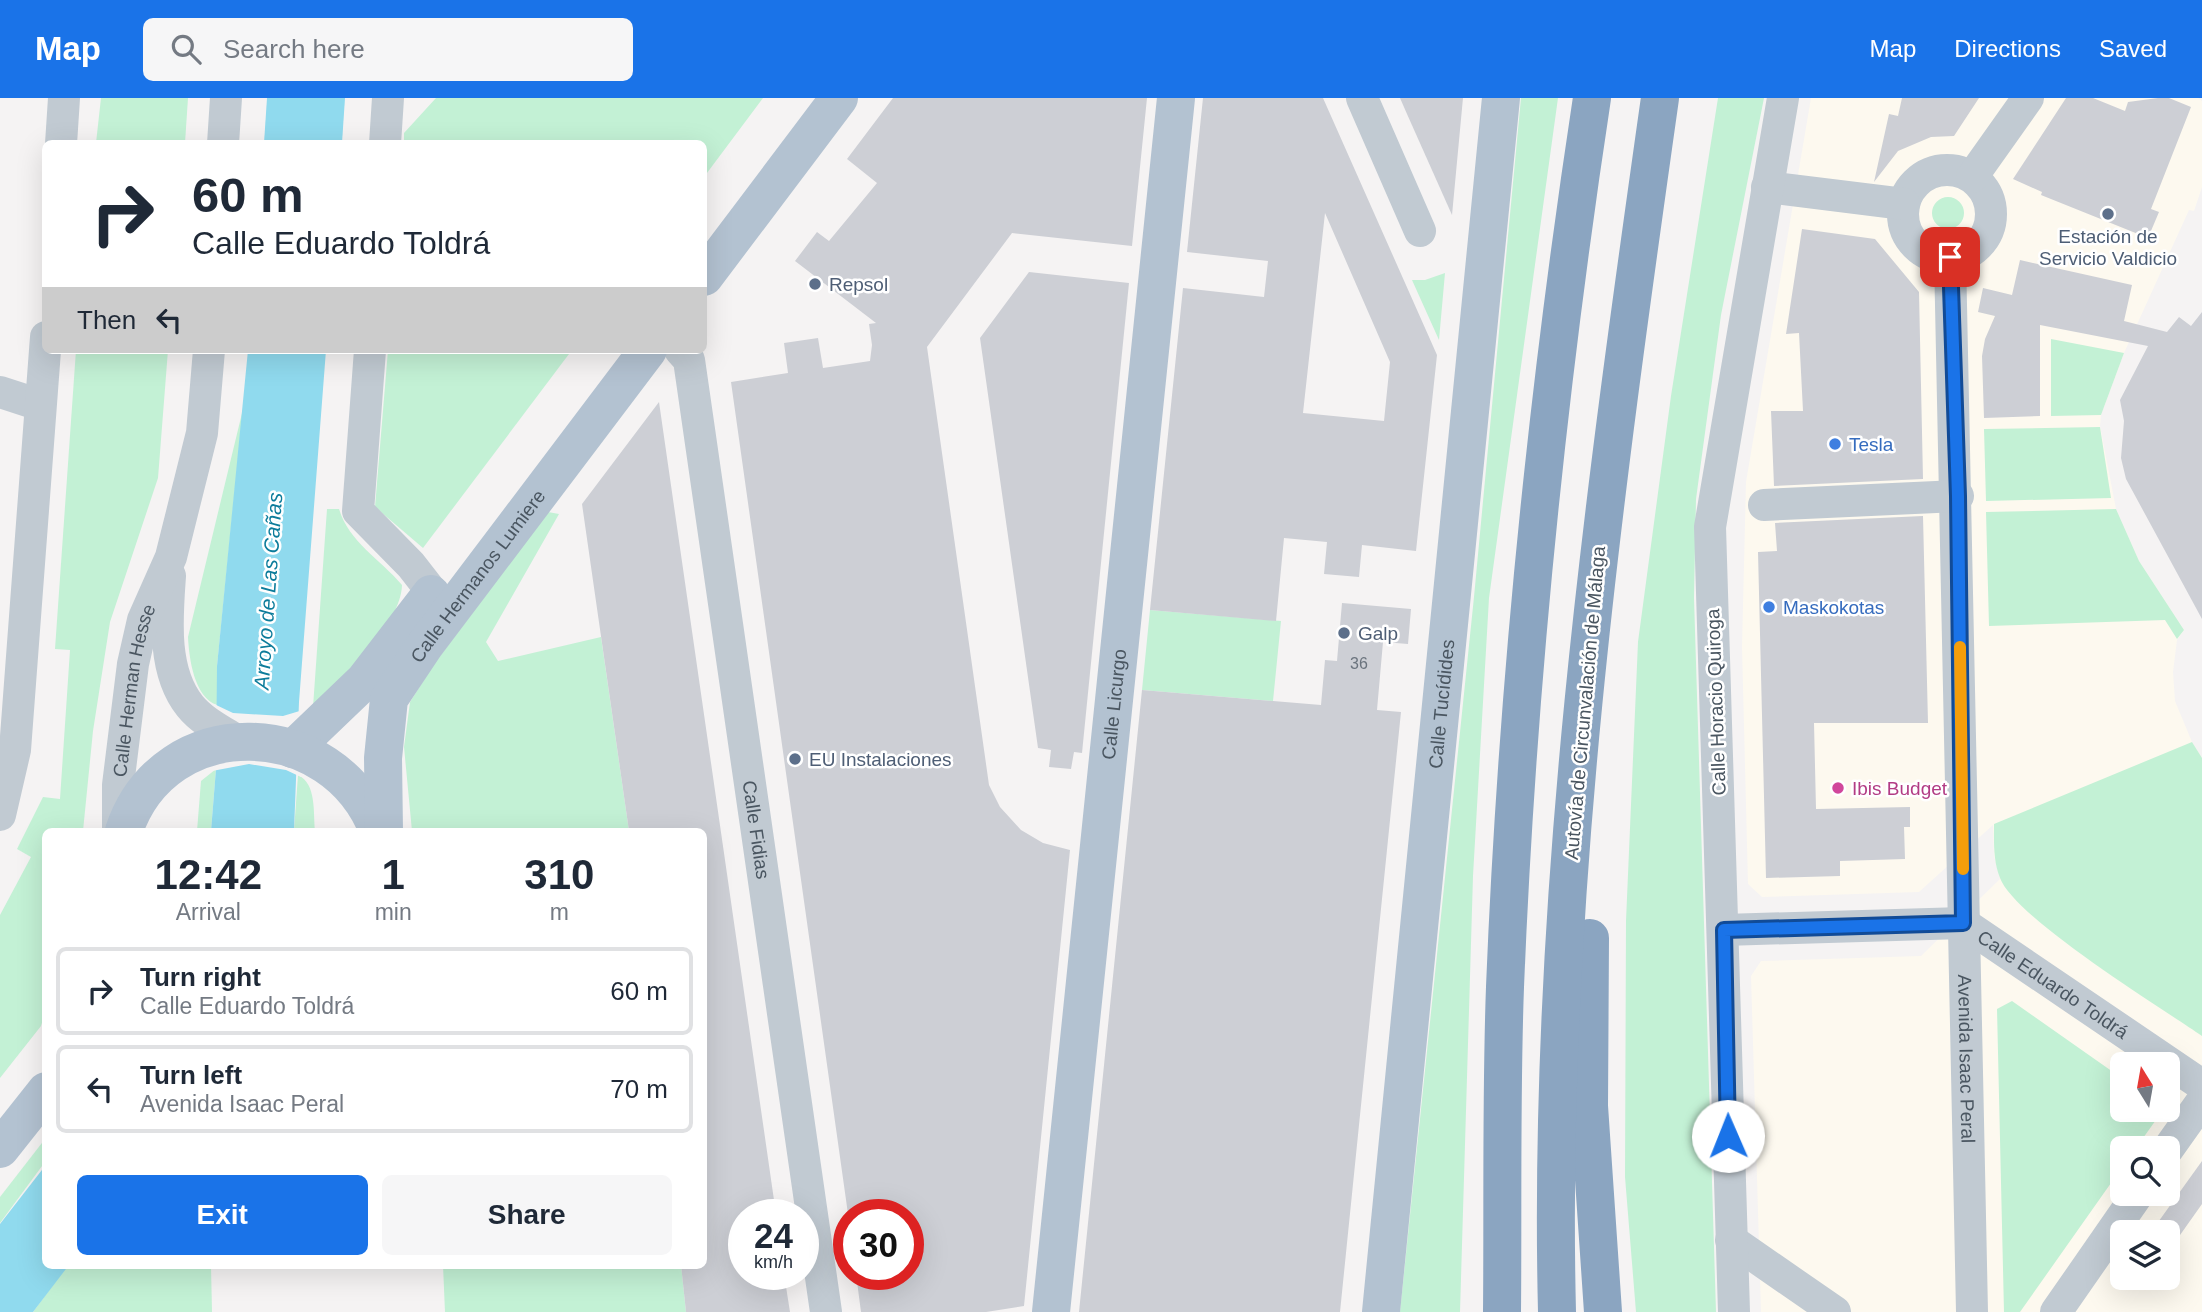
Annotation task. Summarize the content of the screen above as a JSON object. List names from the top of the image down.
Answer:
{
  "streets": {
    "highway": ["Autovía de Circunvalación de Málaga"],
    "main road": ["Calle Hermanos Lumiere", "Calle Licurgo", "Calle Tucídides"],
    "street": [
      "Calle Herman Hesse",
      "Calle Horacio Quiroga",
      "Calle Fidias",
      "Calle Eduardo Toldrá",
      "Avenida Isaac Peral"
    ]
  },
  "crossings": [
    ["Calle Horacio Quiroga", "Calle Eduardo Toldrá"],
    ["Calle Eduardo Toldrá", "Avenida Isaac Peral"]
  ],
  "water": ["Arroyo de Las Cañas"],
  "places": [
    "Estación de Servicio Valdicio",
    "Repsol",
    "Tesla",
    "Maskokotas",
    "Galp",
    "EU Instalaciones",
    "Ibis Budget"
  ],
  "house_numbers": ["36"],
  "north": "top",
  "page": {
    "header": "Map",
    "search": "Search here",
    "nav": ["Map", "Directions", "Saved"],
    "turn": ["60 m", "Calle Eduardo Toldrá"],
    "then": "Then",
    "eta": [
      "12:42",
      "Arrival",
      "1",
      "min",
      "310",
      "m"
    ],
    "list": [
      {
        "name": "Turn right",
        "note": "Calle Eduardo Toldrá",
        "value": "60 m"
      },
      {
        "name": "Turn left",
        "note": "Avenida Isaac Peral",
        "value": "70 m"
      }
    ],
    "buttons": ["Exit", "Share"],
    "speed": "24 km/h",
    "limit": "30"
  }
}
